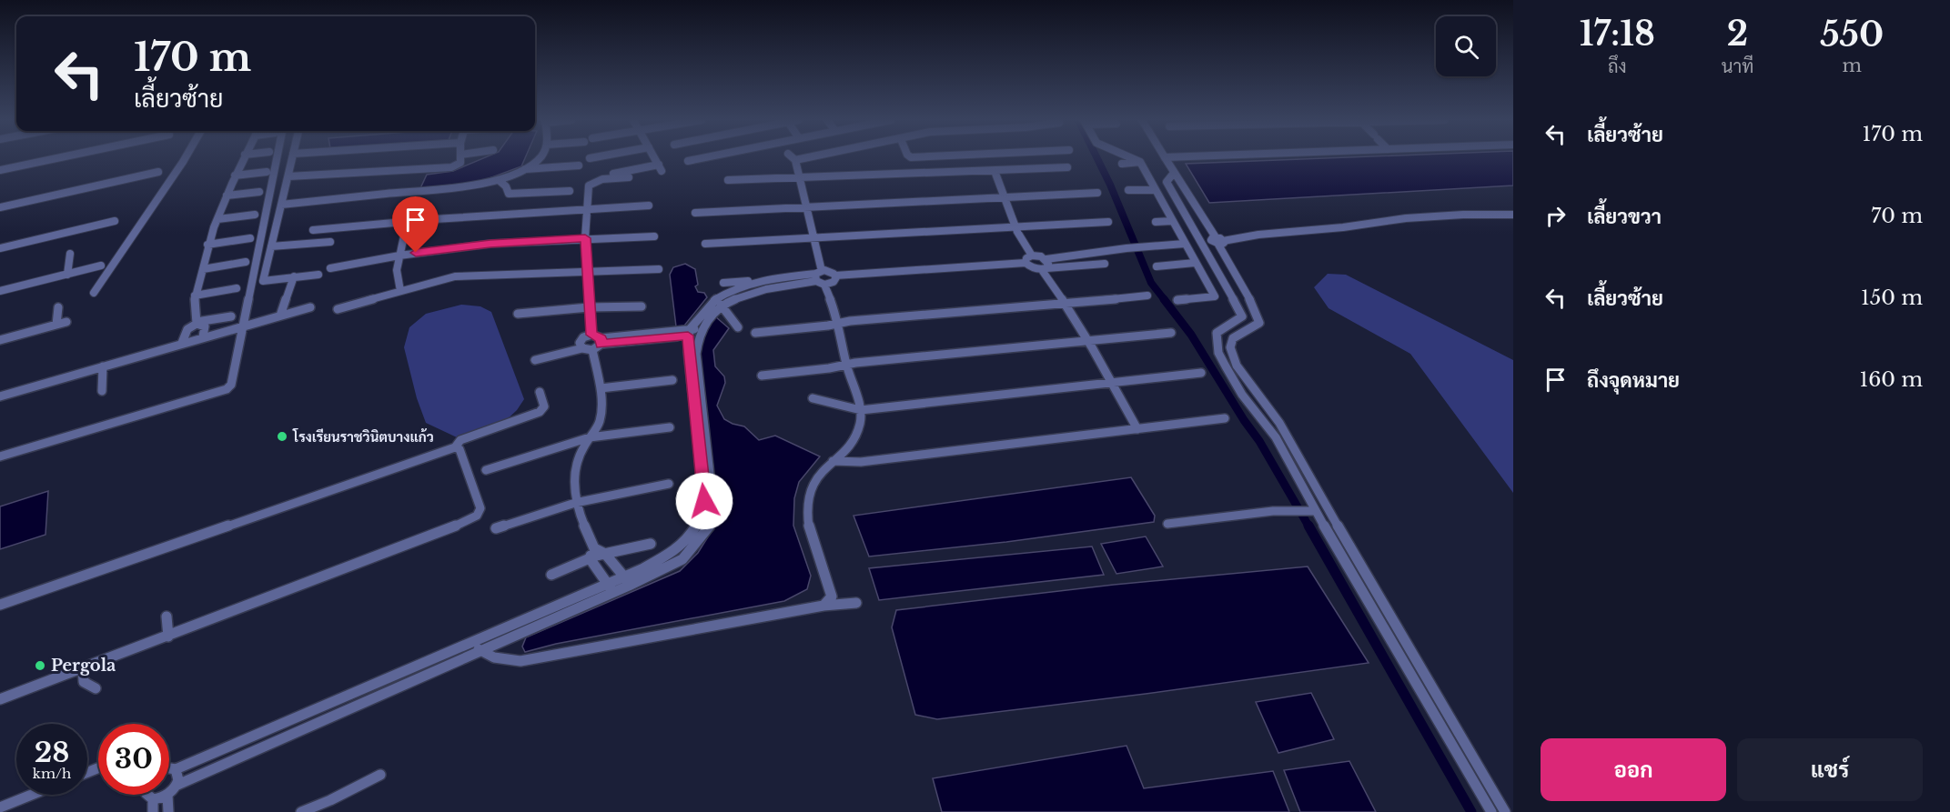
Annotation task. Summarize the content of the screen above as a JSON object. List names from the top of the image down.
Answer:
{
  "places": ["โรงเรียนราชวินิตบางแก้ว", "Pergola"],
  "page": {
    "eta": [
      "17:18",
      "ถึง",
      "2",
      "นาที",
      "550",
      "m"
    ],
    "turn": ["170 m", "เลี้ยวซ้าย"],
    "list": [
      {
        "name": "เลี้ยวซ้าย",
        "value": "170 m"
      },
      {
        "name": "เลี้ยวขวา",
        "value": "70 m"
      },
      {
        "name": "เลี้ยวซ้าย",
        "value": "150 m"
      },
      {
        "name": "ถึงจุดหมาย",
        "value": "160 m"
      }
    ],
    "speed": "28 km/h",
    "limit": "30",
    "buttons": ["ออก", "แชร์"]
  }
}
